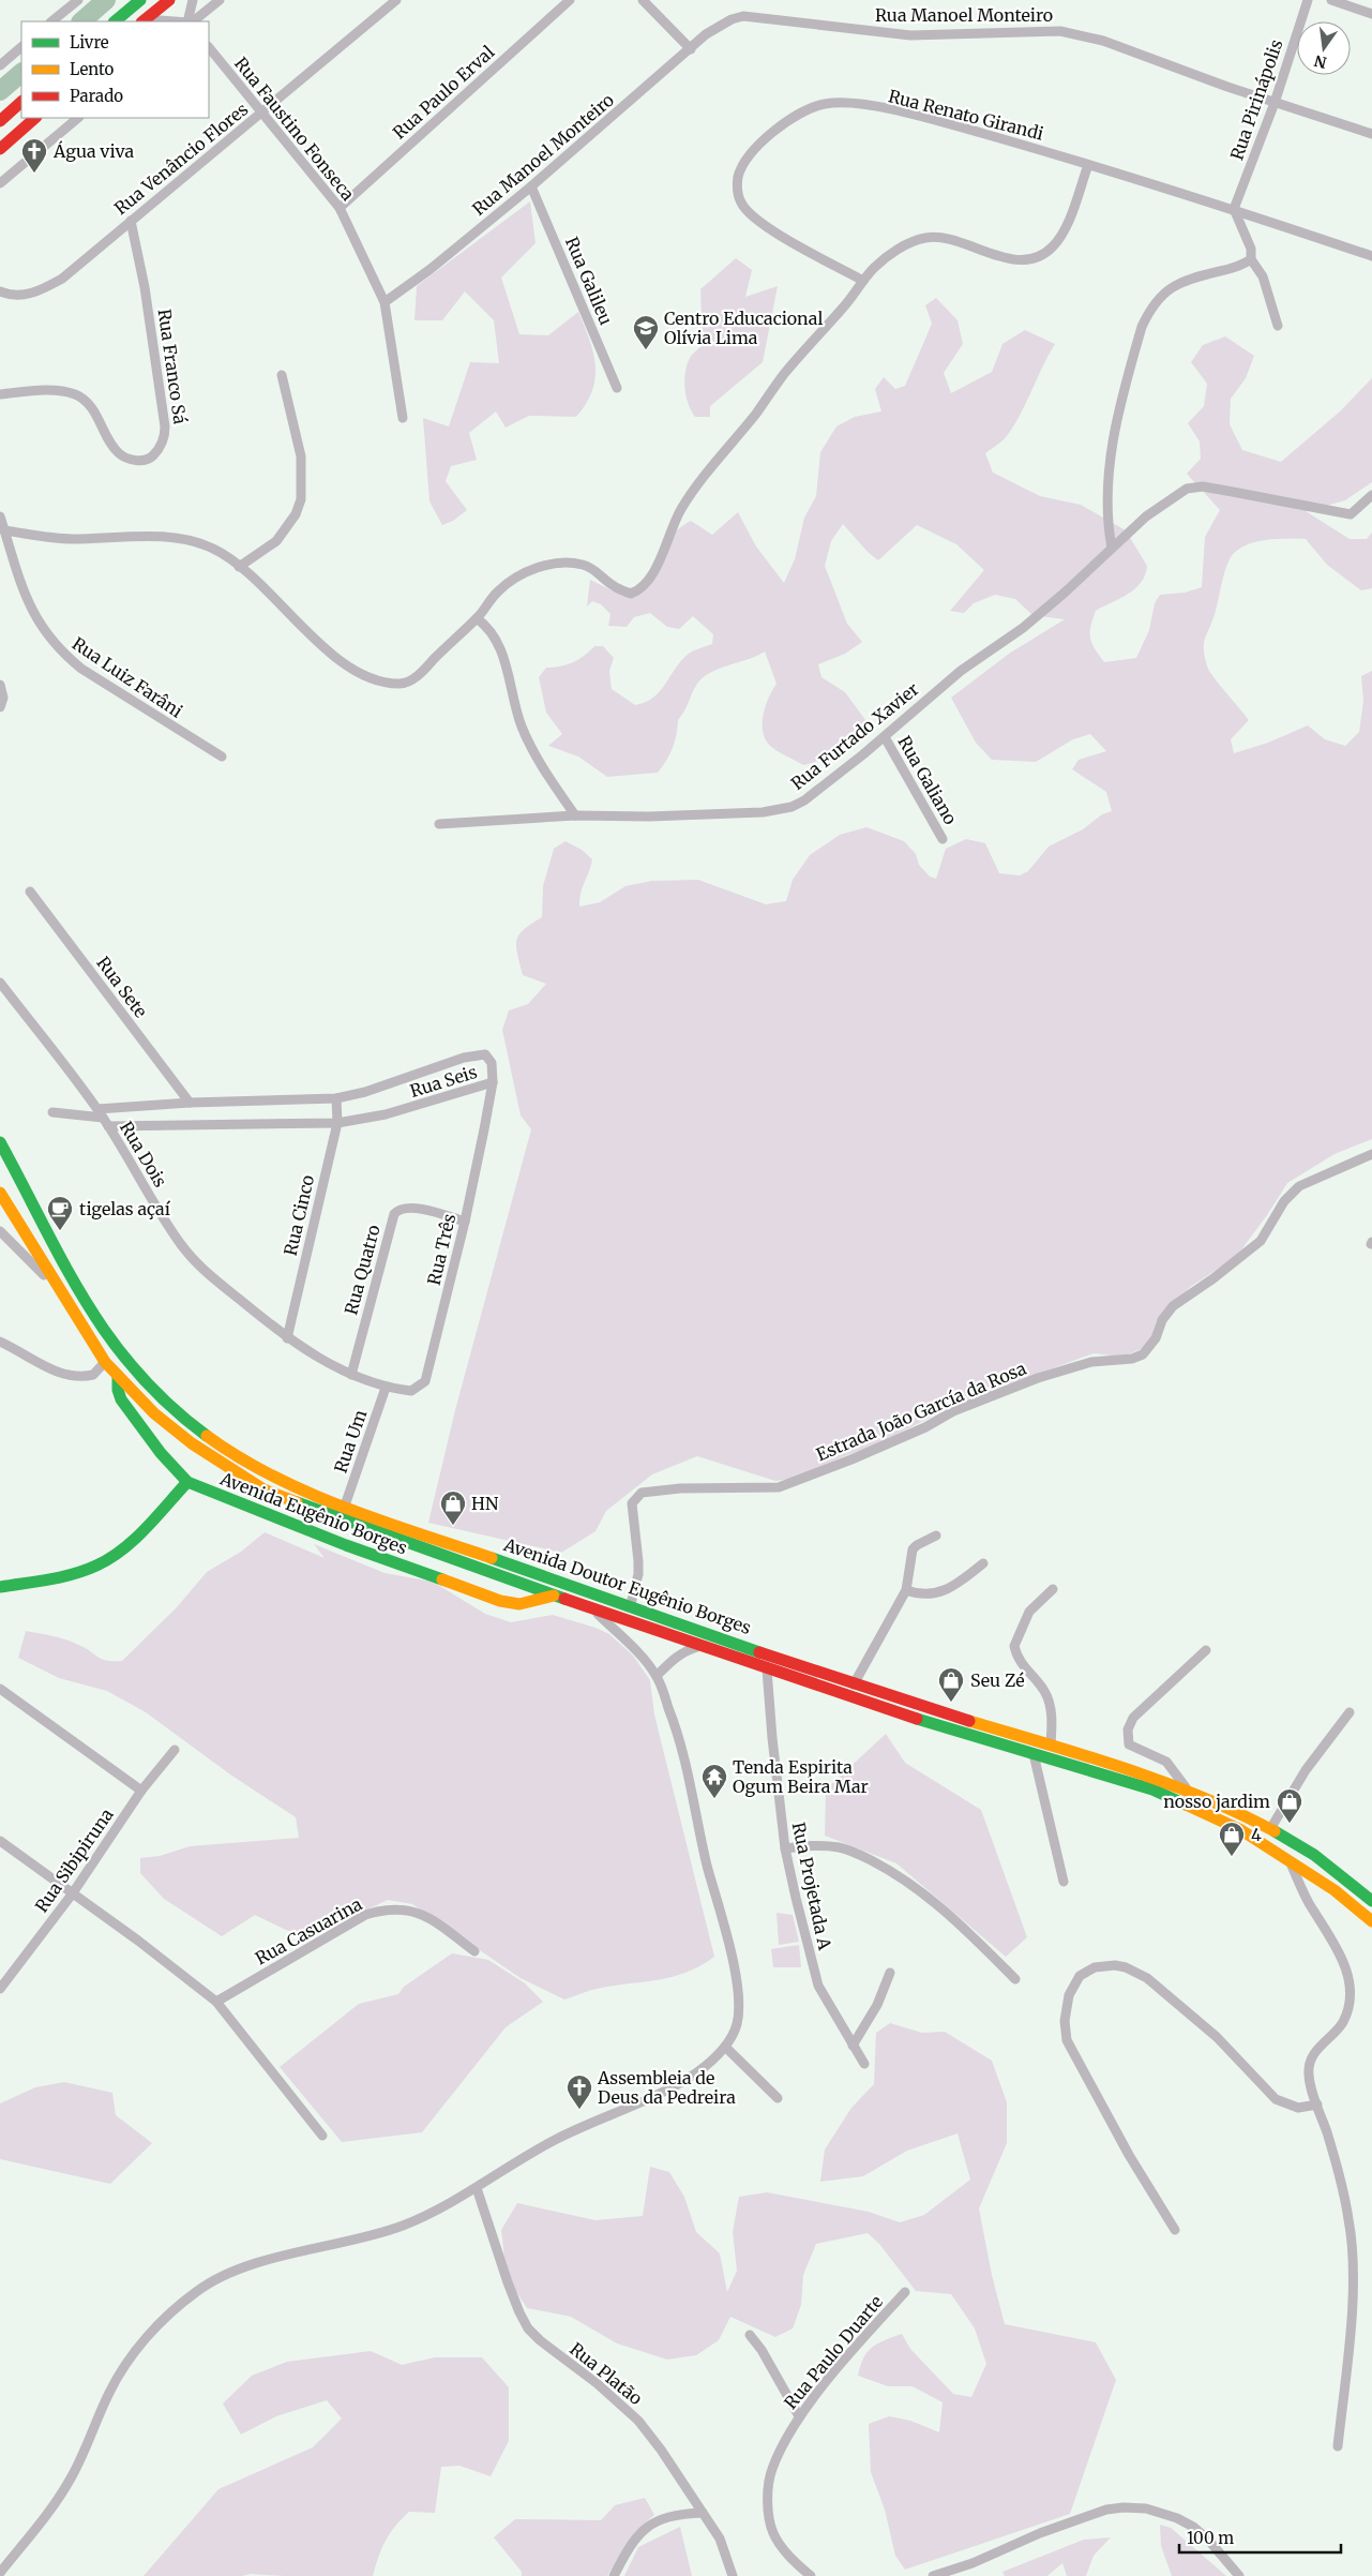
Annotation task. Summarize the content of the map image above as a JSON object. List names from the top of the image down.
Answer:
{
  "streets": {
    "main road": ["Avenida Eugênio Borges", "Avenida Doutor Eugênio Borges"],
    "street": [
      "Rua Manoel Monteiro",
      "Rua Paulo Erval",
      "Rua Pirinápolis",
      "Rua Renato Girandi",
      "Rua Faustino Fonseca",
      "Rua Venâncio Flores",
      "Rua Galileu",
      "Rua Franco Sá",
      "Rua Luiz Farâni",
      "Rua Furtado Xavier",
      "Rua Galiano",
      "Rua Sete",
      "Rua Seis",
      "Rua Dois",
      "Rua Cinco",
      "Rua Três",
      "Rua Quatro",
      "Estrada João García da Rosa",
      "Rua Um",
      "Rua Sibipiruna",
      "Rua Projetada A",
      "Rua Casuarina",
      "Rua Paulo Duarte",
      "Rua Platão"
    ]
  },
  "crossings": [
    ["Rua Manoel Monteiro", "Rua Pirinápolis"],
    ["Rua Manoel Monteiro", "Rua Faustino Fonseca"],
    ["Rua Manoel Monteiro", "Rua Galileu"],
    ["Rua Paulo Erval", "Rua Faustino Fonseca"],
    ["Rua Pirinápolis", "Rua Renato Girandi"],
    ["Rua Faustino Fonseca", "Rua Venâncio Flores"],
    ["Rua Venâncio Flores", "Rua Franco Sá"],
    ["Rua Furtado Xavier", "Rua Galiano"],
    ["Rua Sete", "Rua Seis"],
    ["Rua Seis", "Rua Dois"],
    ["Rua Seis", "Rua Cinco"],
    ["Rua Seis", "Rua Três"],
    ["Rua Dois", "Rua Cinco"],
    ["Rua Dois", "Rua Três"],
    ["Rua Dois", "Rua Quatro"],
    ["Rua Dois", "Rua Um"],
    ["Rua Três", "Rua Quatro"],
    ["Rua Três", "Rua Um"],
    ["Estrada João García da Rosa", "Avenida Doutor Eugênio Borges"],
    ["Rua Um", "Avenida Doutor Eugênio Borges"],
    ["Avenida Eugênio Borges", "Avenida Doutor Eugênio Borges"],
    ["Avenida Doutor Eugênio Borges", "Rua Projetada A"]
  ],
  "places": {
    "church": ["Água viva", "Assembleia de Deus da Pedreira"],
    "school or university": ["Centro Educacional Olívia Lima"],
    "cafe": ["tigelas açaí"],
    "shop": [
      "HN",
      "Seu Zé",
      "nosso jardim",
      "4"
    ],
    "temple": ["Tenda Espirita Ogum Beira Mar"]
  },
  "legend": ["Livre", "Lento", "Parado"],
  "scale_bar": "100 m",
  "north": "bottom"
}
